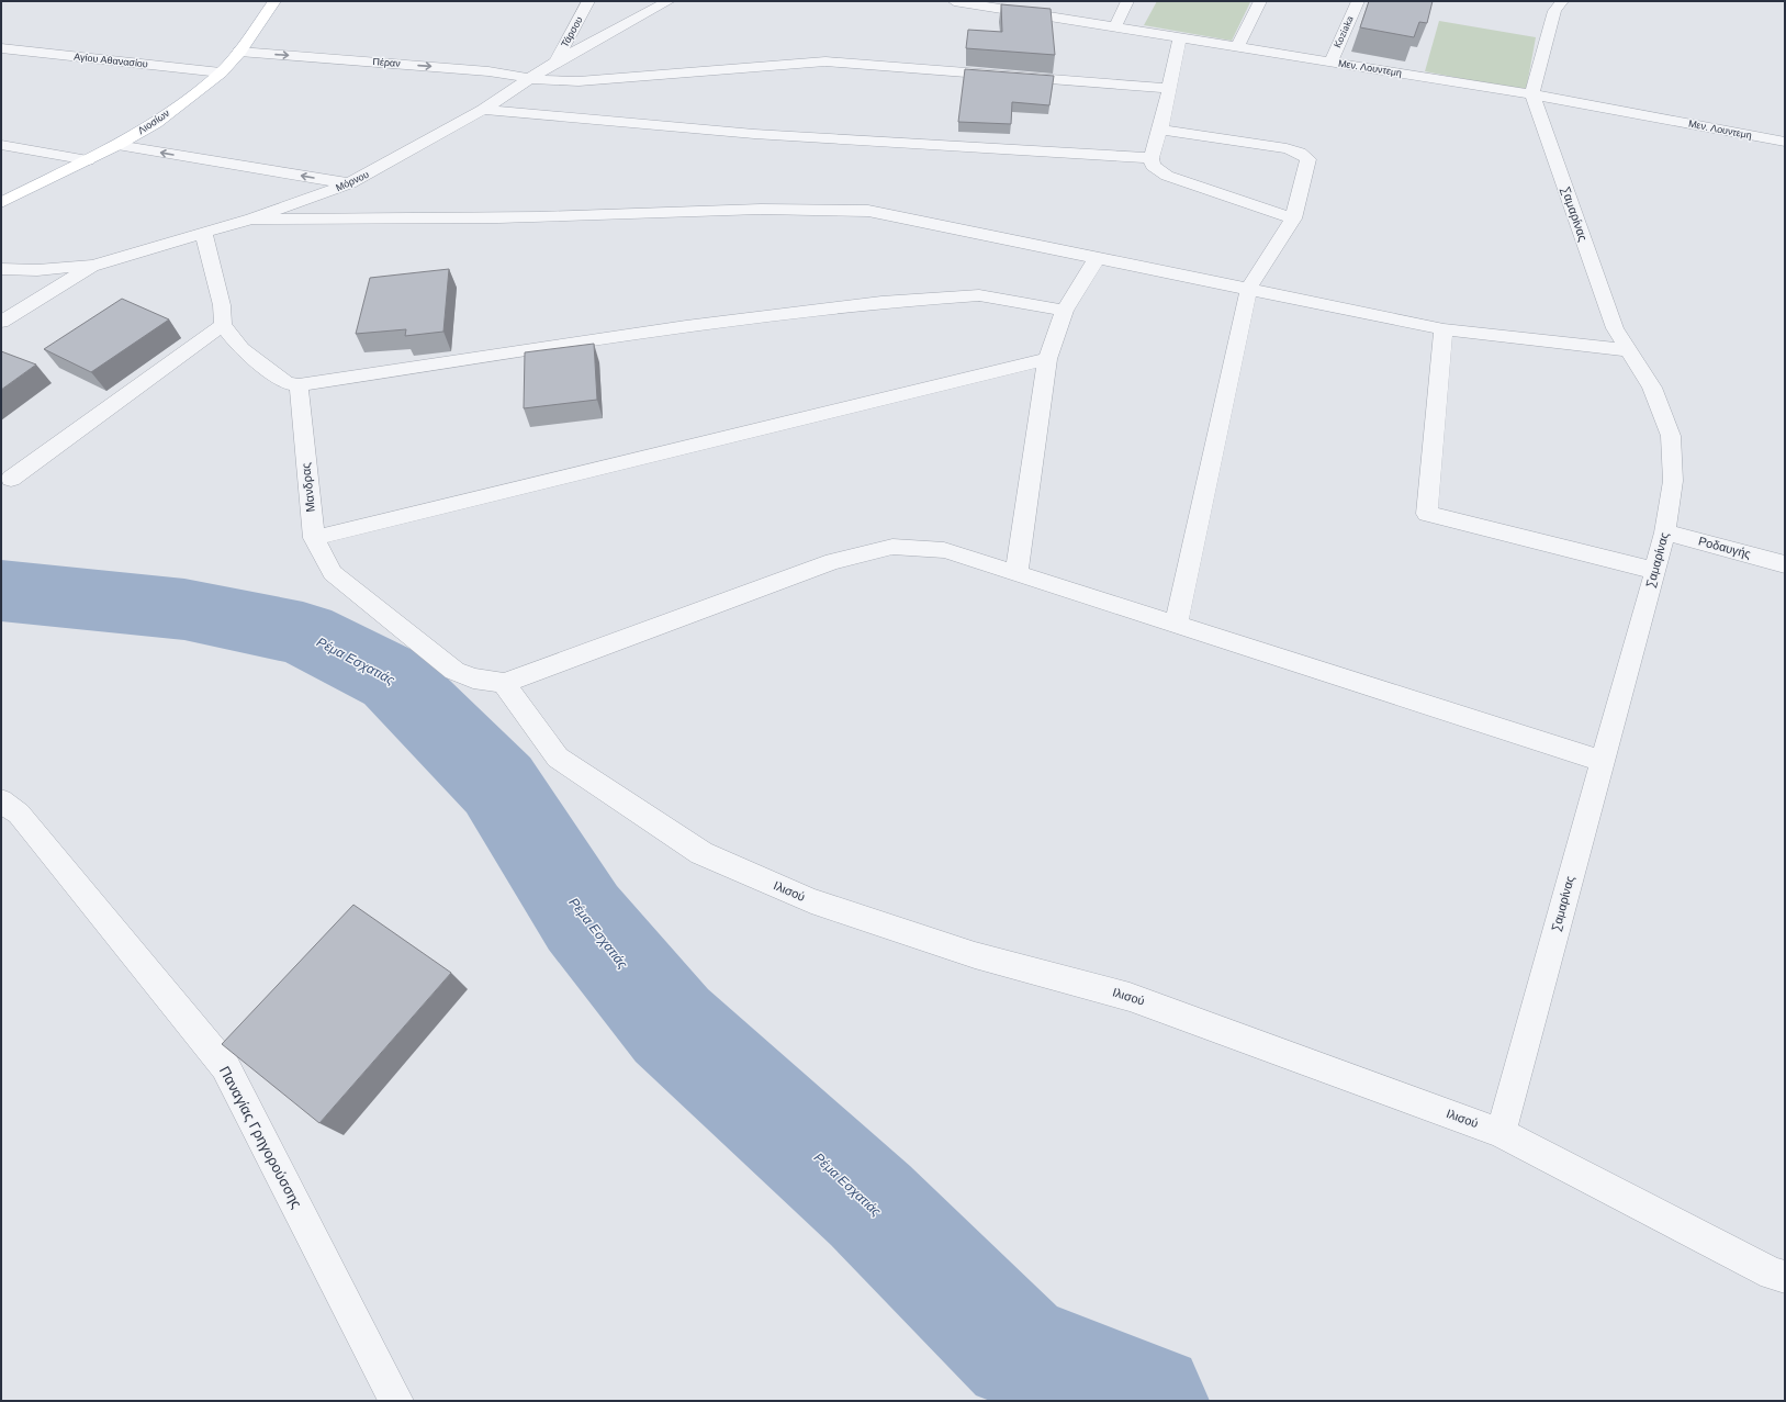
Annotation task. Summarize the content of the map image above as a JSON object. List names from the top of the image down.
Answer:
{
  "streets": {
    "main road": ["Λιοσίων"],
    "street": [
      "Τάρσου",
      "Koziaka",
      "Αγίου Αθανασίου",
      "Πέραν",
      "Μεν. Λουντεμη",
      "Μόρνου",
      "Σαμαρίνας",
      "Μανδρας",
      "Ροδαυγής",
      "Ιλισού",
      "Παναγίας Γρηγορούσσης"
    ]
  },
  "crossings": [
    ["Τάρσου", "Μόρνου"],
    ["Koziaka", "Μεν. Λουντεμη"],
    ["Αγίου Αθανασίου", "Λιοσίων"],
    ["Πέραν", "Λιοσίων"],
    ["Πέραν", "Μόρνου"],
    ["Μεν. Λουντεμη", "Σαμαρίνας"],
    ["Σαμαρίνας", "Ροδαυγής"],
    ["Σαμαρίνας", "Ιλισού"],
    ["Μανδρας", "Ιλισού"]
  ],
  "water": ["Ρέμα Εσχατιάς"]
}
